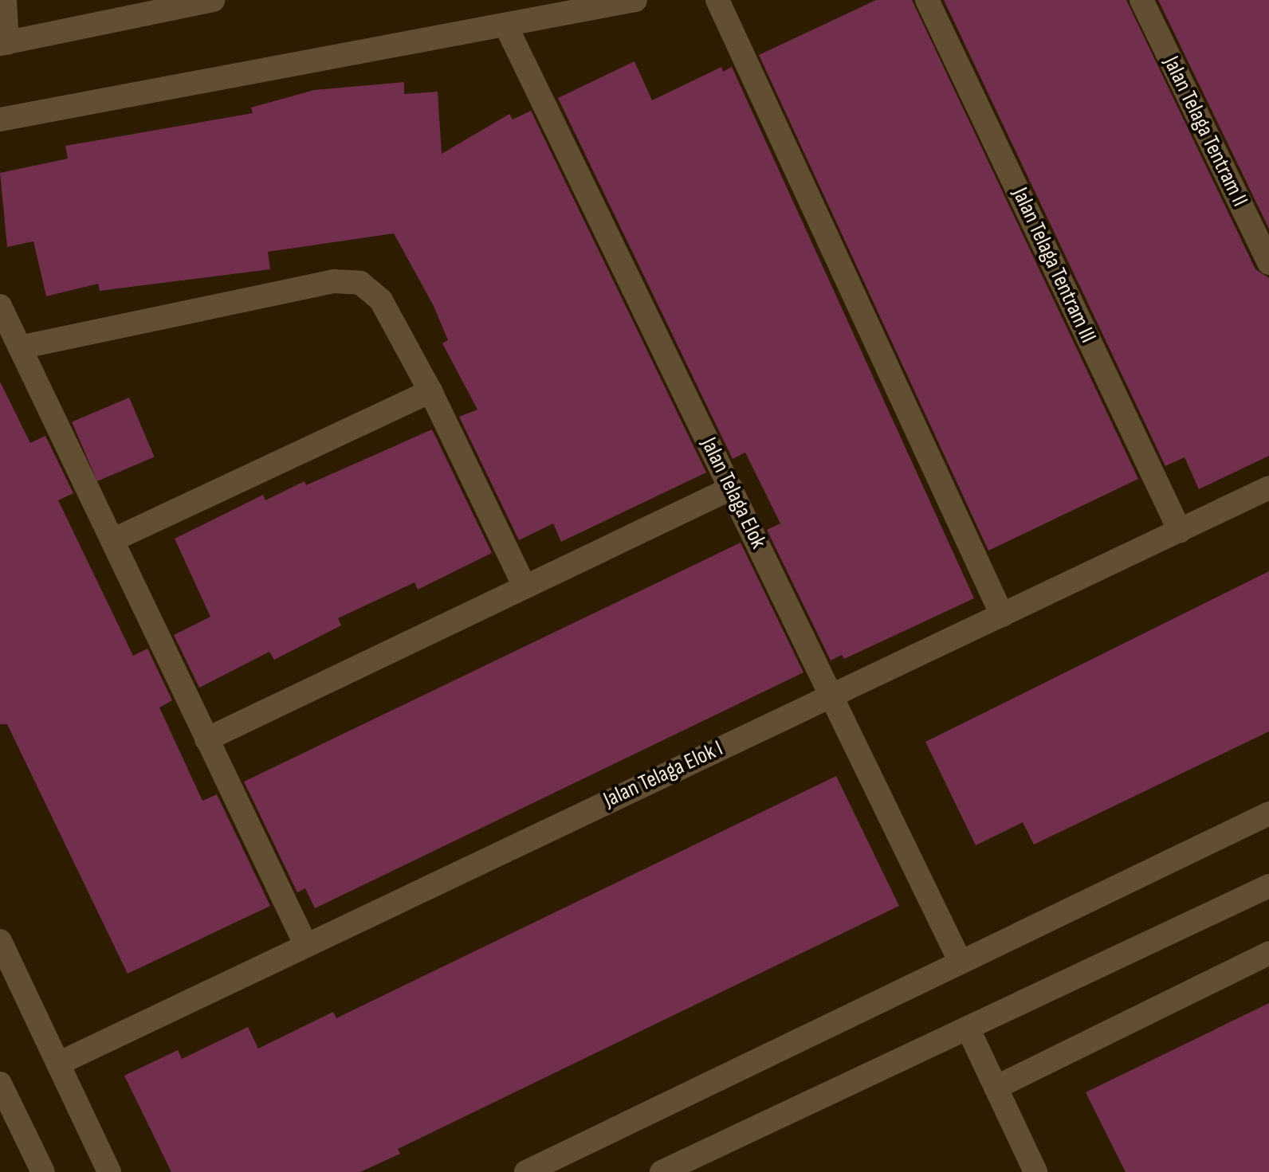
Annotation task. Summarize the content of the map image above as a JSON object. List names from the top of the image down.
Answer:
{
  "streets": {
    "street": [
      "Jalan Telaga Tentram II",
      "Jalan Telaga Tentram III",
      "Jalan Telaga Elok",
      "Jalan Telaga Elok I"
    ]
  },
  "crossings": [
    ["Jalan Telaga Tentram III", "Jalan Telaga Elok I"],
    ["Jalan Telaga Elok", "Jalan Telaga Elok I"]
  ]
}
